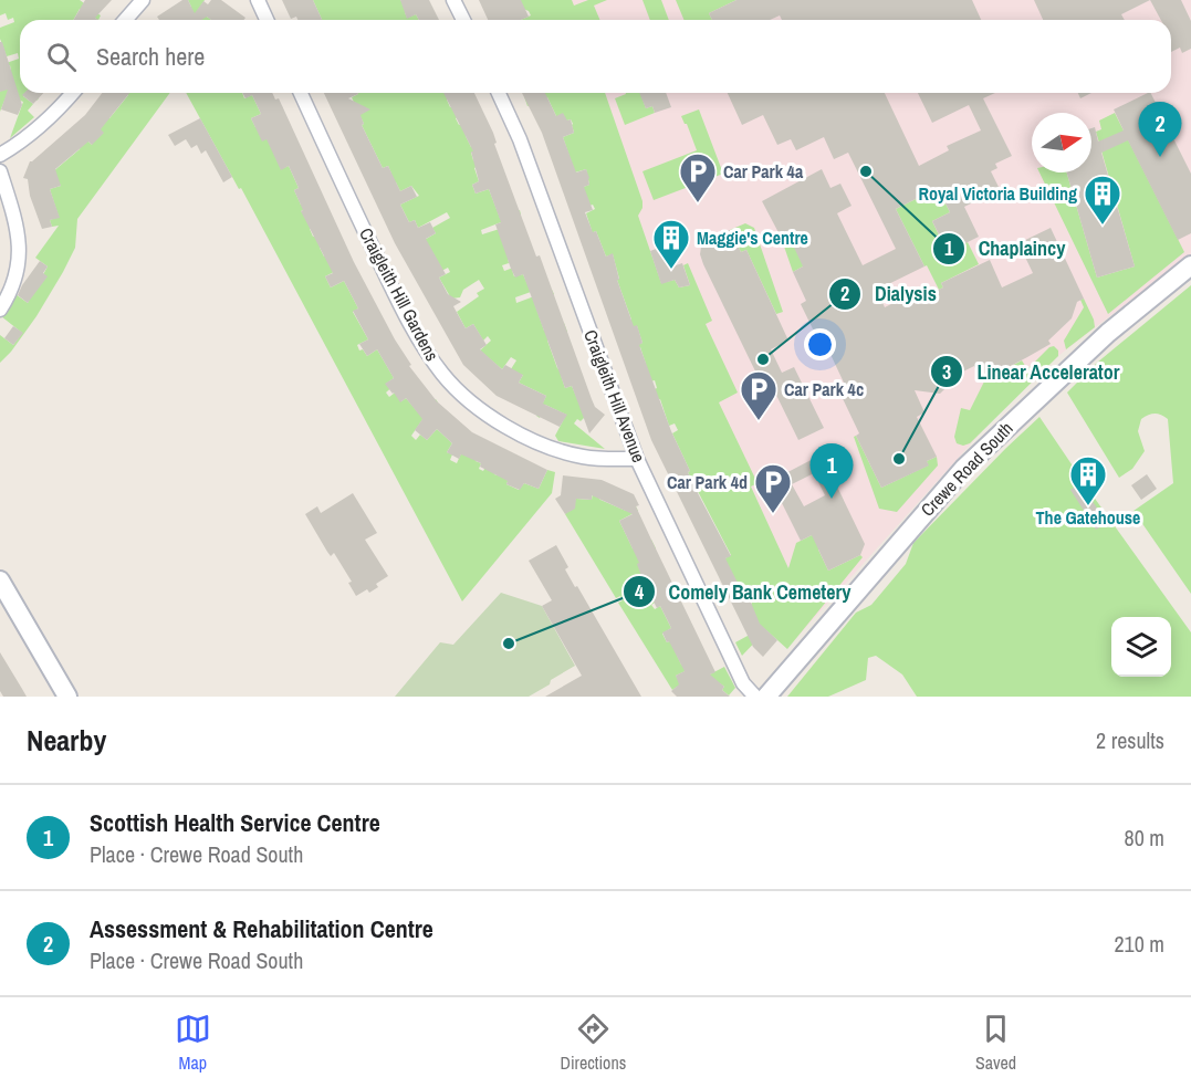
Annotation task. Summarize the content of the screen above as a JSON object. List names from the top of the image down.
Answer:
{
  "streets": {
    "street": ["Craigleith Hill Gardens", "Craigleith Hill Avenue", "Crewe Road South"]
  },
  "crossings": [
    ["Craigleith Hill Gardens", "Craigleith Hill Avenue"]
  ],
  "places": {
    "other": [
      "Chaplaincy",
      "Dialysis",
      "Linear Accelerator",
      "Comely Bank Cemetery"
    ],
    "parking": ["Car Park 4a", "Car Park 4c", "Car Park 4d"],
    "building": ["Royal Victoria Building", "Maggie's Centre", "The Gatehouse"]
  },
  "north": "right",
  "page": {
    "search": "Search here",
    "pins": ["2", "1"],
    "heading": ["Nearby", "2 results"],
    "list": [
      {
        "mark": "1",
        "name": "Scottish Health Service Centre",
        "note": "Place · Crewe Road South",
        "value": "80 m"
      },
      {
        "mark": "2",
        "name": "Assessment & Rehabilitation Centre",
        "note": "Place · Crewe Road South",
        "value": "210 m"
      }
    ],
    "nav": ["Map", "Directions", "Saved"]
  }
}
